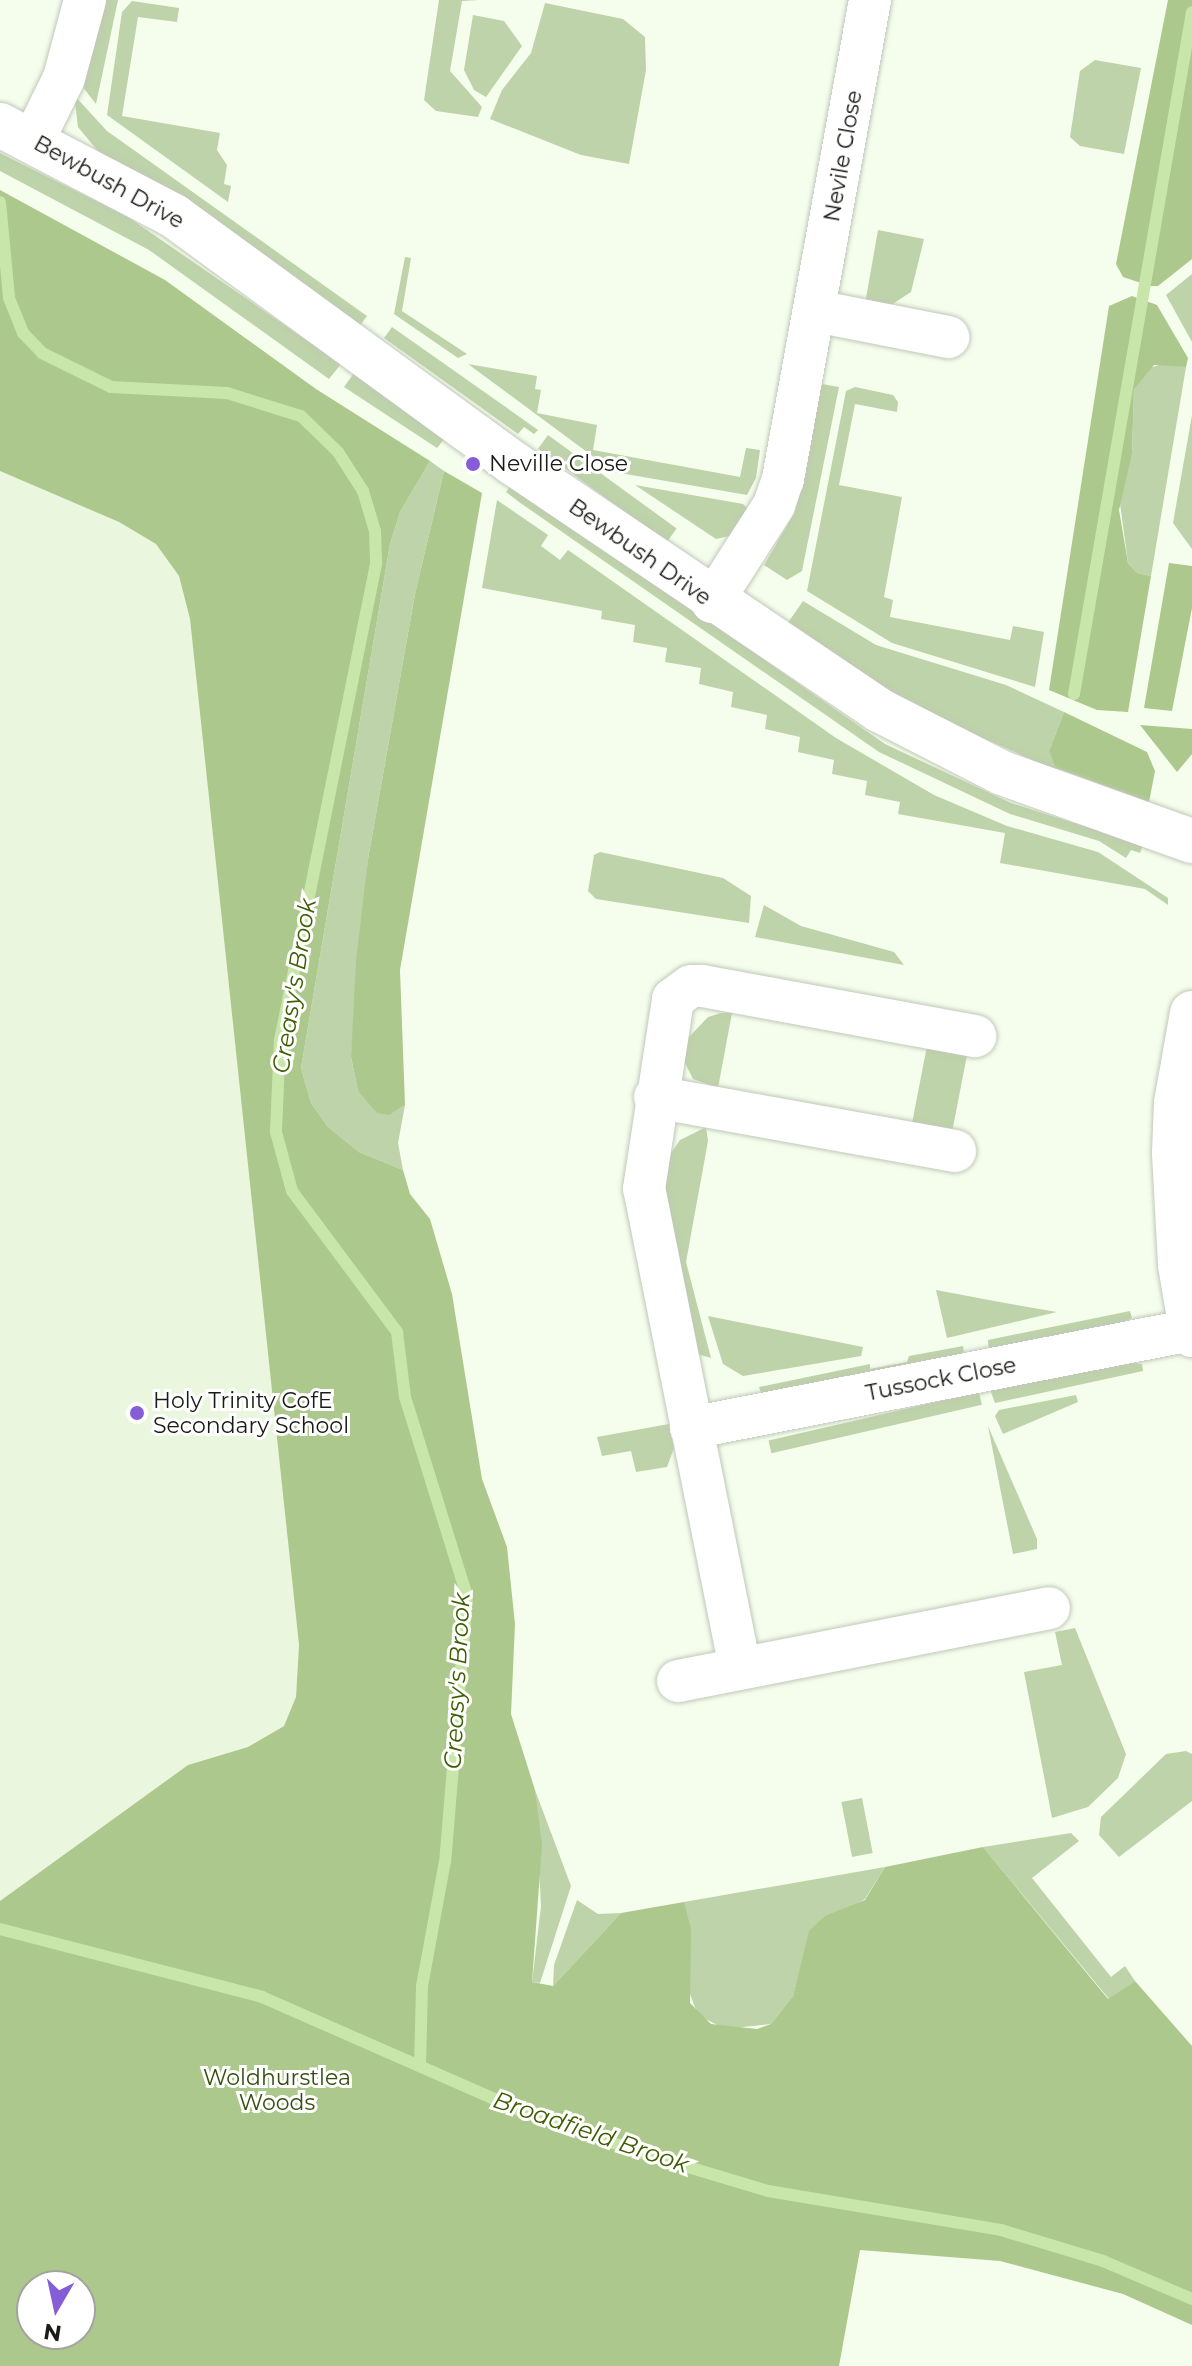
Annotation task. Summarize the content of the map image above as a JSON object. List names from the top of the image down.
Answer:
{
  "streets": {
    "street": ["Nevile Close", "Bewbush Drive", "Tussock Close"]
  },
  "crossings": [
    ["Nevile Close", "Bewbush Drive"]
  ],
  "water": ["Creasy's Brook", "Broadfield Brook"],
  "parks": ["Woldhurstlea Woods"],
  "places": ["Neville Close", "Holy Trinity CofE Secondary School"],
  "north": "bottom"
}
